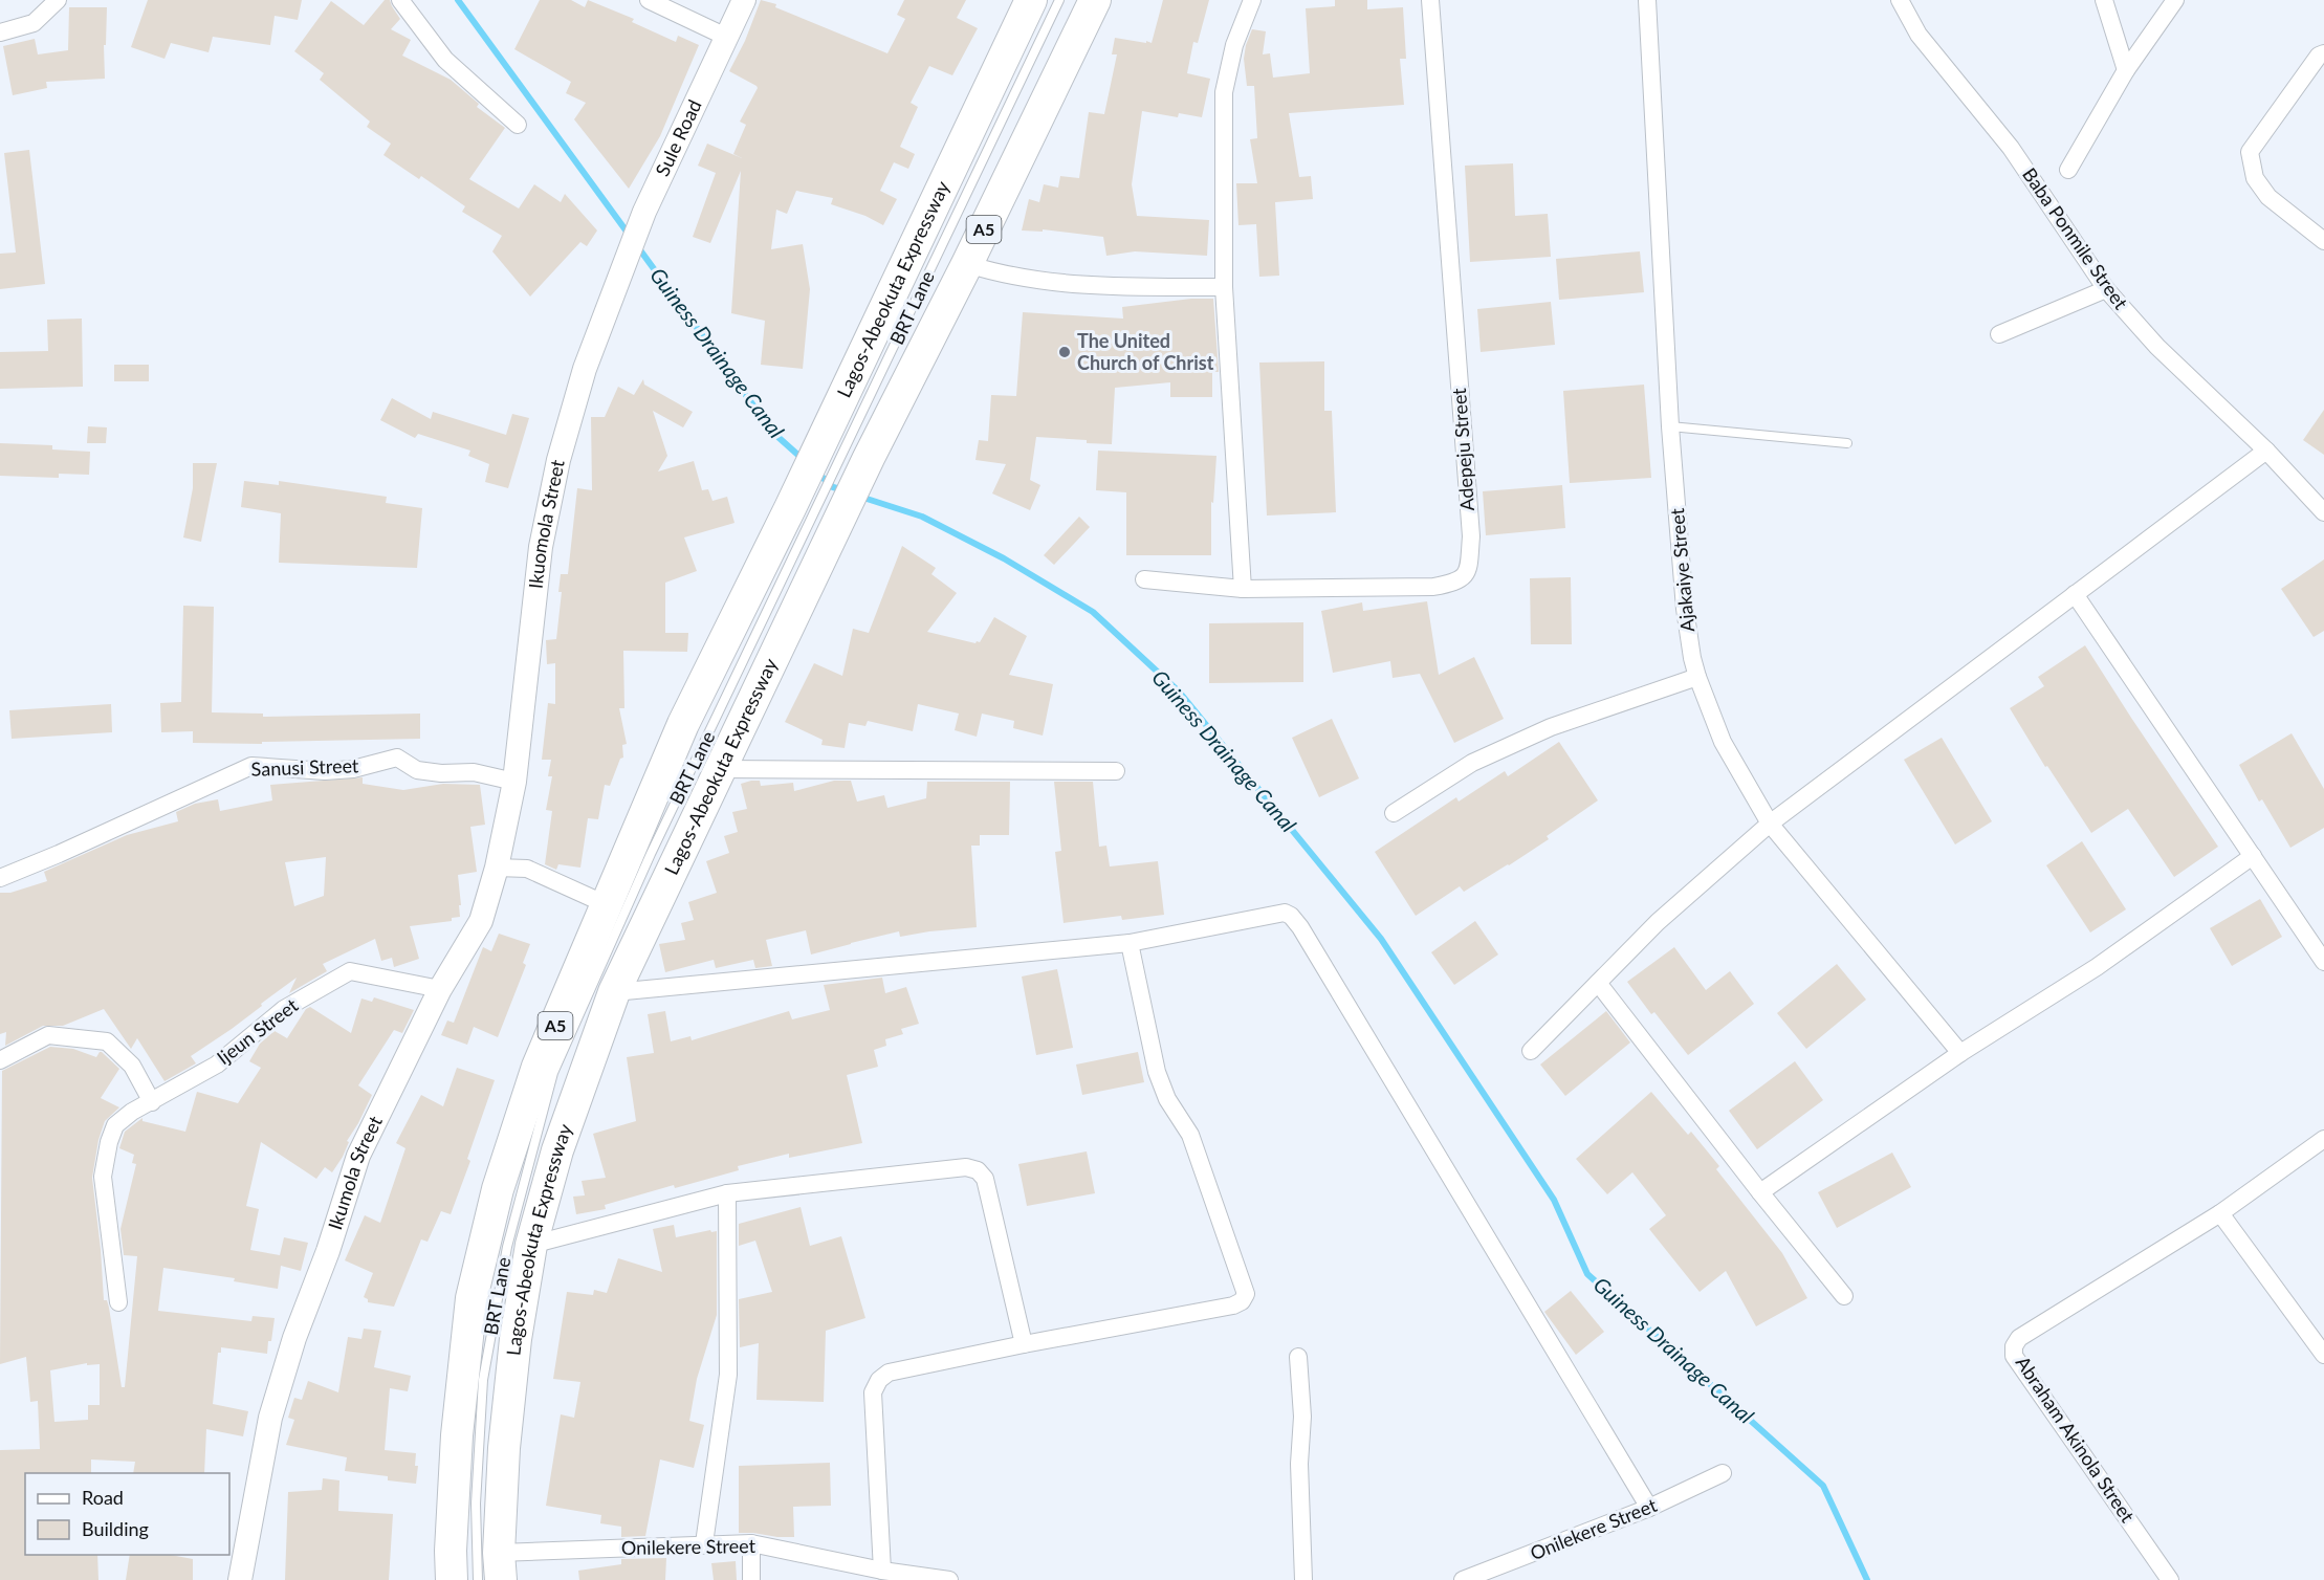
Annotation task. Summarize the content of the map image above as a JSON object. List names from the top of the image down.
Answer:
{
  "streets": {
    "highway": ["A5", "Lagos-Abeokuta Expressway"],
    "street": [
      "Sule Road",
      "Baba Ponmile Street",
      "Adepeju Street",
      "Ikuomola Street",
      "Ajakaiye Street",
      "Sanusi Street",
      "Ijeun Street",
      "Ikumola Street",
      "Abraham Akinola Street",
      "Onilekere Street"
    ],
    "lane": ["BRT Lane"]
  },
  "crossings": [
    ["Sule Road", "Ikuomola Street"],
    ["Lagos-Abeokuta Expressway", "BRT Lane"],
    ["Lagos-Abeokuta Expressway", "Onilekere Street"],
    ["Ikuomola Street", "Sanusi Street"],
    ["Ikuomola Street", "Ikumola Street"],
    ["Sanusi Street", "Ikumola Street"],
    ["Ijeun Street", "Ikumola Street"]
  ],
  "water": ["Guiness Drainage Canal"],
  "places": ["The United Church of Christ"],
  "legend": ["Road", "Building"]
}
